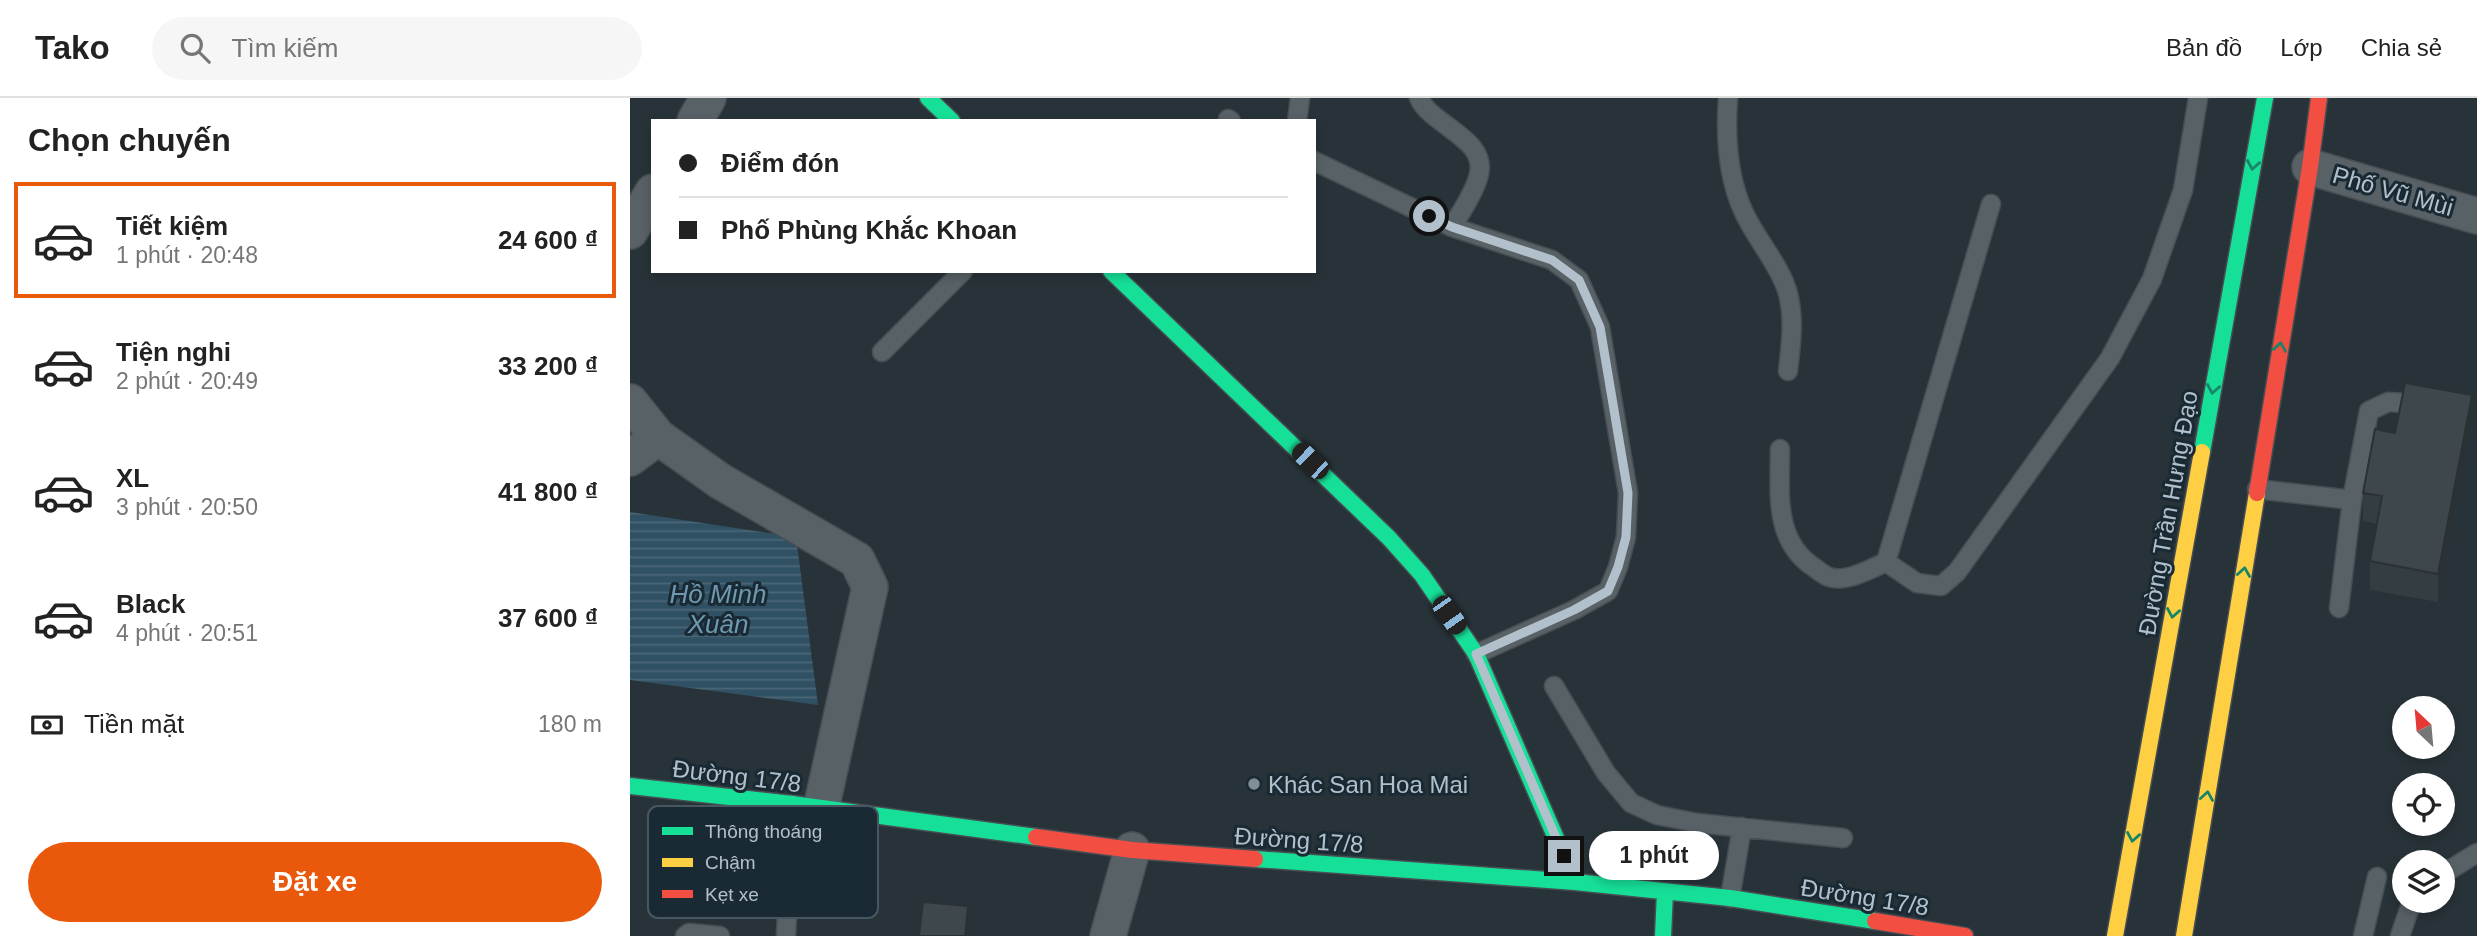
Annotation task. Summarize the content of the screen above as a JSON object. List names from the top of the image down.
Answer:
{
  "streets": {
    "street": ["Phố Vũ Mùi", "Đường Trần Hưng Đạo", "Đường 17/8"]
  },
  "water": ["Hồ Minh Xuân"],
  "places": ["Khác San Hoa Mai"],
  "legend": ["Thông thoáng", "Chậm", "Kẹt xe"],
  "north": "top left",
  "page": {
    "header": "Tako",
    "search": "Tìm kiếm",
    "nav": ["Bản đồ", "Lớp", "Chia sẻ"],
    "heading": "Chọn chuyến",
    "banner": ["Điểm đón", "Phố Phùng Khắc Khoan"],
    "list": [
      {
        "name": "Tiết kiệm",
        "note": "1 phút · 20:48",
        "value": "24 600 ₫"
      },
      {
        "name": "Tiện nghi",
        "note": "2 phút · 20:49",
        "value": "33 200 ₫"
      },
      {
        "name": "XL",
        "note": "3 phút · 20:50",
        "value": "41 800 ₫"
      },
      {
        "name": "Black",
        "note": "4 phút · 20:51",
        "value": "37 600 ₫"
      }
    ],
    "pay": ["Tiền mặt", "180 m"],
    "buttons": "Đặt xe",
    "bubble": "1 phút"
  }
}
